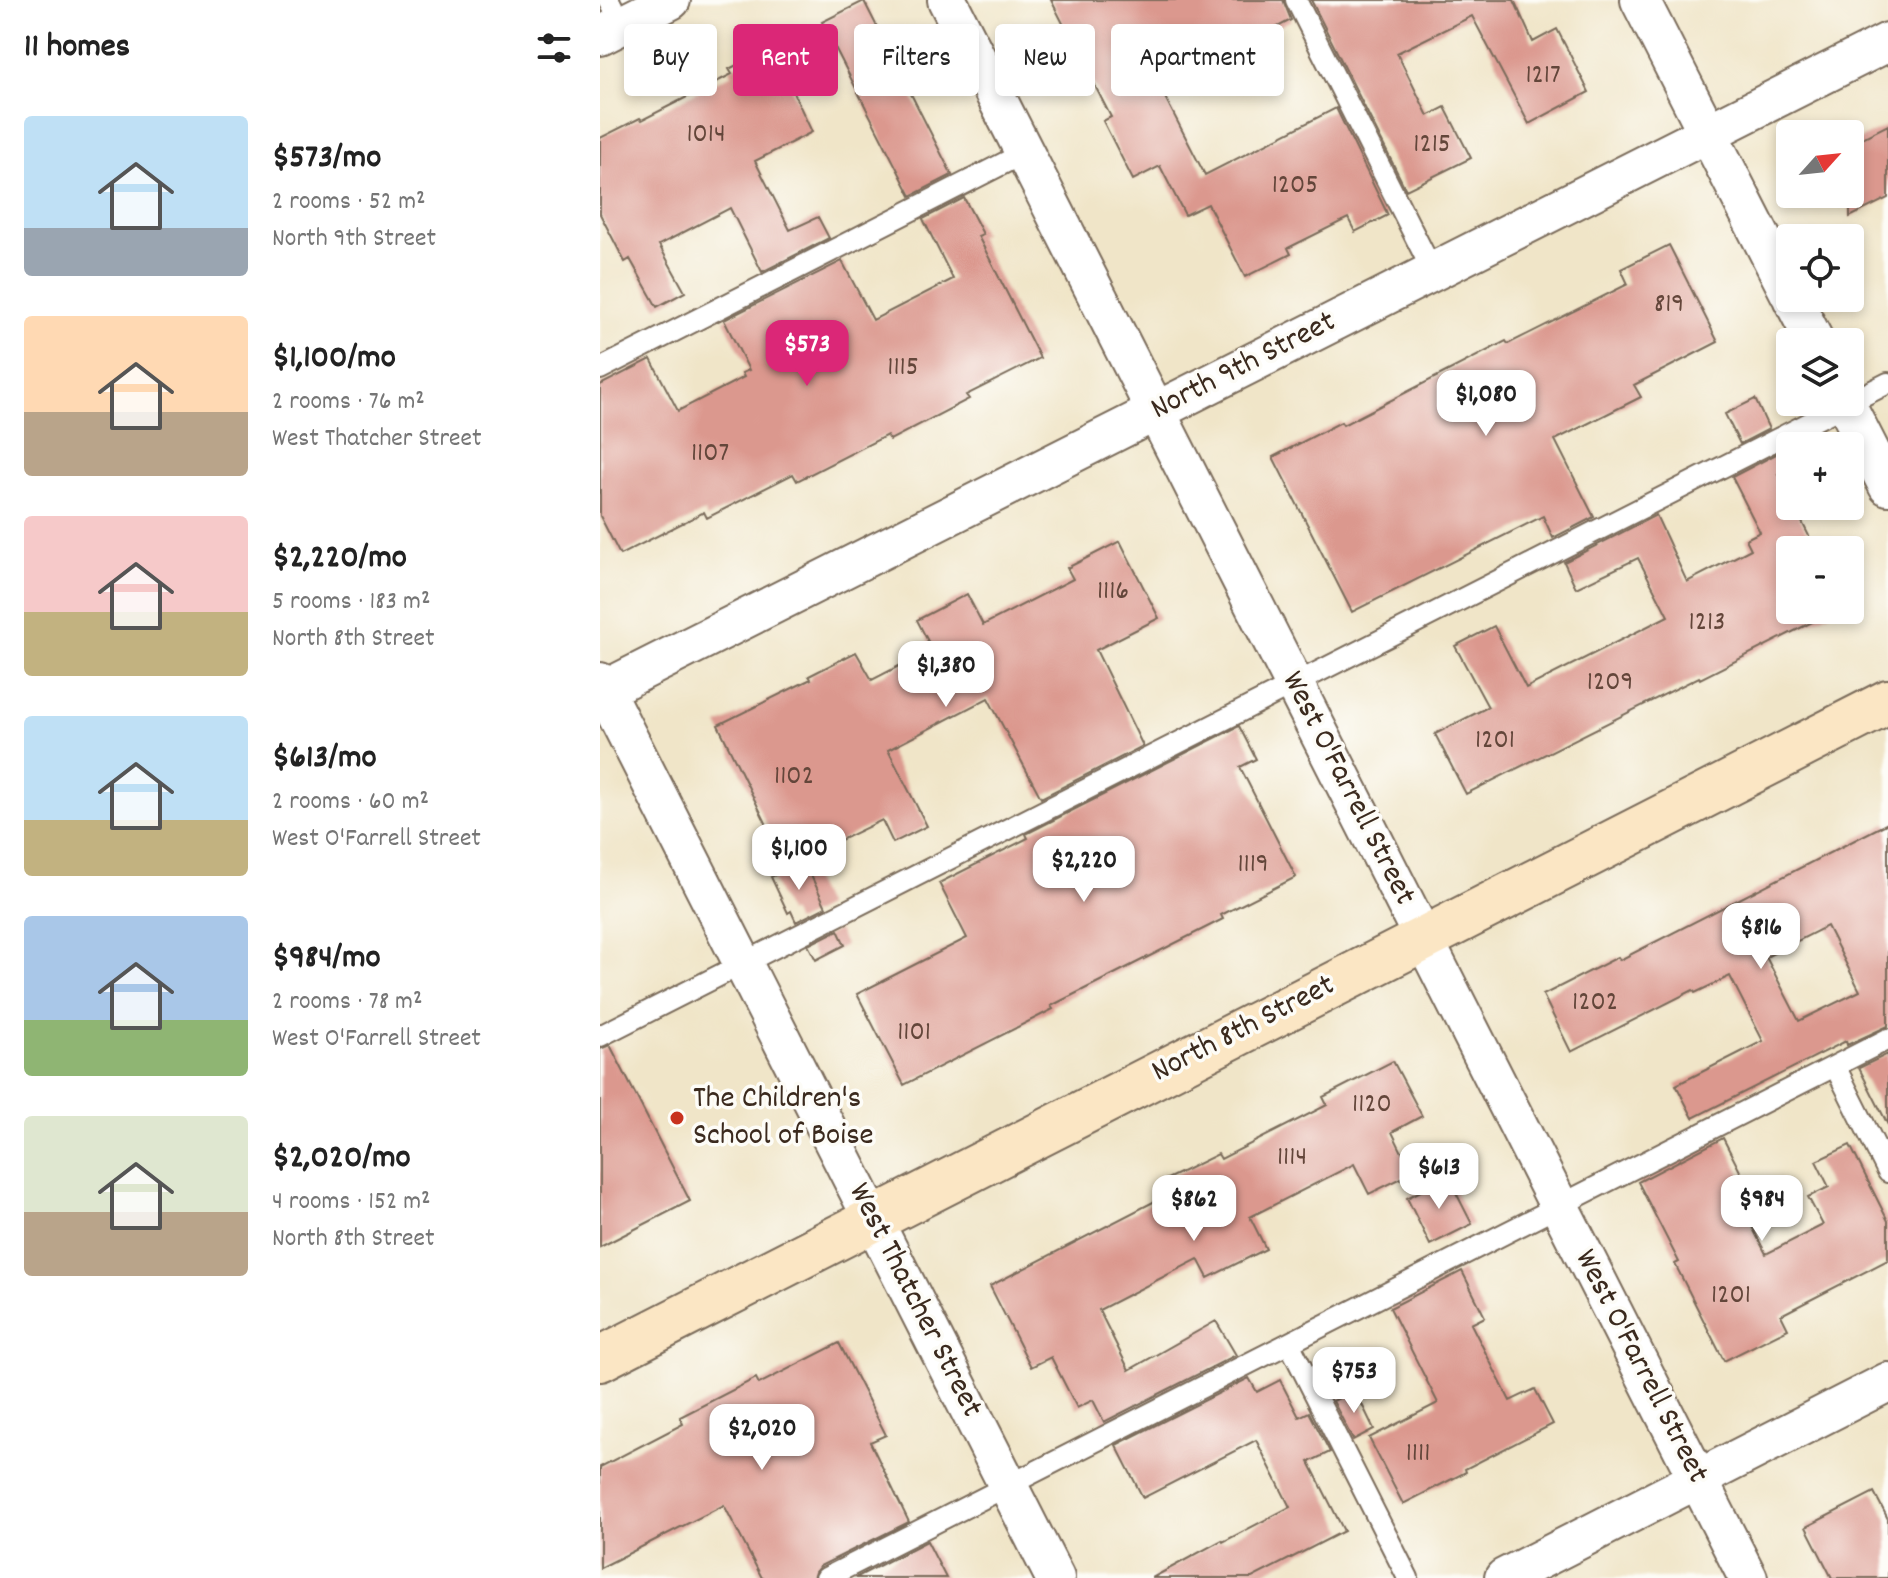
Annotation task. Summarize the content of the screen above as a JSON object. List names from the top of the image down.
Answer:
{
  "streets": {
    "street": [
      "North 9th Street",
      "West O'Farrell Street",
      "North 8th Street",
      "West Thatcher Street"
    ]
  },
  "crossings": [
    ["North 9th Street", "West O'Farrell Street"],
    ["North 9th Street", "West Thatcher Street"],
    ["West O'Farrell Street", "North 8th Street"],
    ["North 8th Street", "West Thatcher Street"]
  ],
  "places": ["The Children's School of Boise"],
  "house_numbers": [
    "1217",
    "1014",
    "1215",
    "1205",
    "819",
    "1115",
    "1107",
    "1116",
    "1213",
    "1209",
    "1201",
    "1102",
    "1119",
    "1202",
    "1101",
    "1120",
    "1114",
    "1201",
    "1111"
  ],
  "north": "top right",
  "page": {
    "heading": "11 homes",
    "chip": [
      "Buy",
      "Rent",
      "Filters",
      "New",
      "Apartment"
    ],
    "list": [
      {
        "name": "$573/mo",
        "note": "2 rooms · 52 m² · North 9th Street"
      },
      {
        "name": "$1,100/mo",
        "note": "2 rooms · 76 m² · West Thatcher Street"
      },
      {
        "name": "$2,220/mo",
        "note": "5 rooms · 183 m² · North 8th Street"
      },
      {
        "name": "$613/mo",
        "note": "2 rooms · 60 m² · West O'Farrell Street"
      },
      {
        "name": "$984/mo",
        "note": "2 rooms · 78 m² · West O'Farrell Street"
      },
      {
        "name": "$2,020/mo",
        "note": "4 rooms · 152 m² · North 8th Street"
      }
    ],
    "map_buttons": ["+", "−"],
    "price": [
      "$573",
      "$1,080",
      "$1,380",
      "$1,100",
      "$2,220",
      "$816",
      "$613",
      "$862",
      "$984",
      "$753",
      "$2,020"
    ]
  }
}
